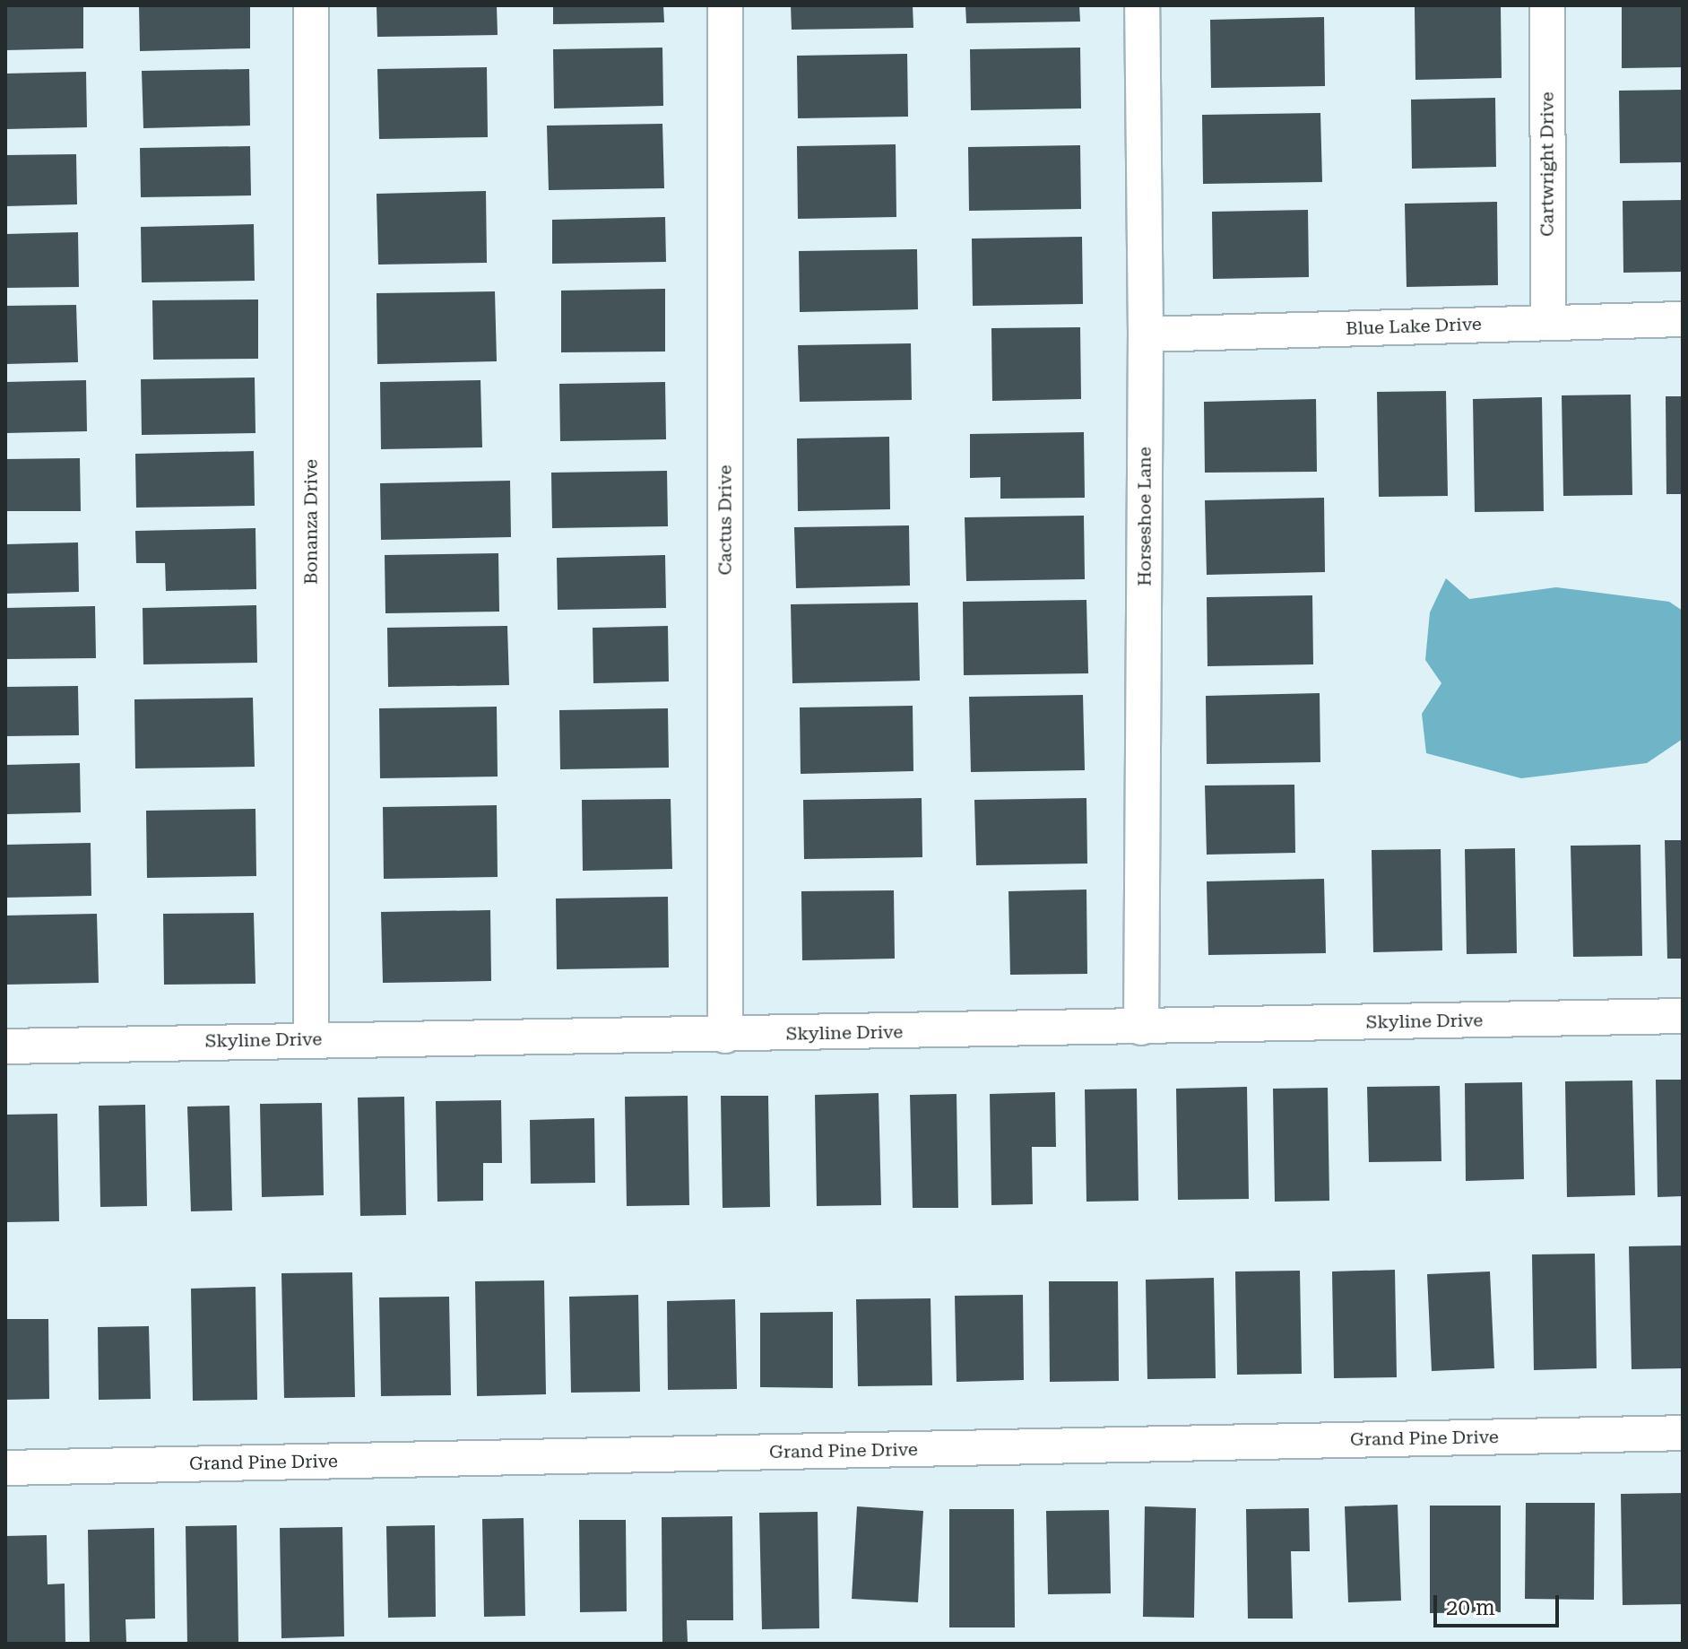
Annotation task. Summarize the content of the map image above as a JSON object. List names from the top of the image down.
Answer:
{
  "streets": {
    "street": [
      "Cartwright Drive",
      "Blue Lake Drive",
      "Horseshoe Lane",
      "Cactus Drive",
      "Bonanza Drive",
      "Skyline Drive",
      "Grand Pine Drive"
    ]
  },
  "crossings": [
    ["Cartwright Drive", "Blue Lake Drive"],
    ["Blue Lake Drive", "Horseshoe Lane"],
    ["Horseshoe Lane", "Skyline Drive"],
    ["Cactus Drive", "Skyline Drive"],
    ["Bonanza Drive", "Skyline Drive"]
  ],
  "scale_bar": "20 m"
}
